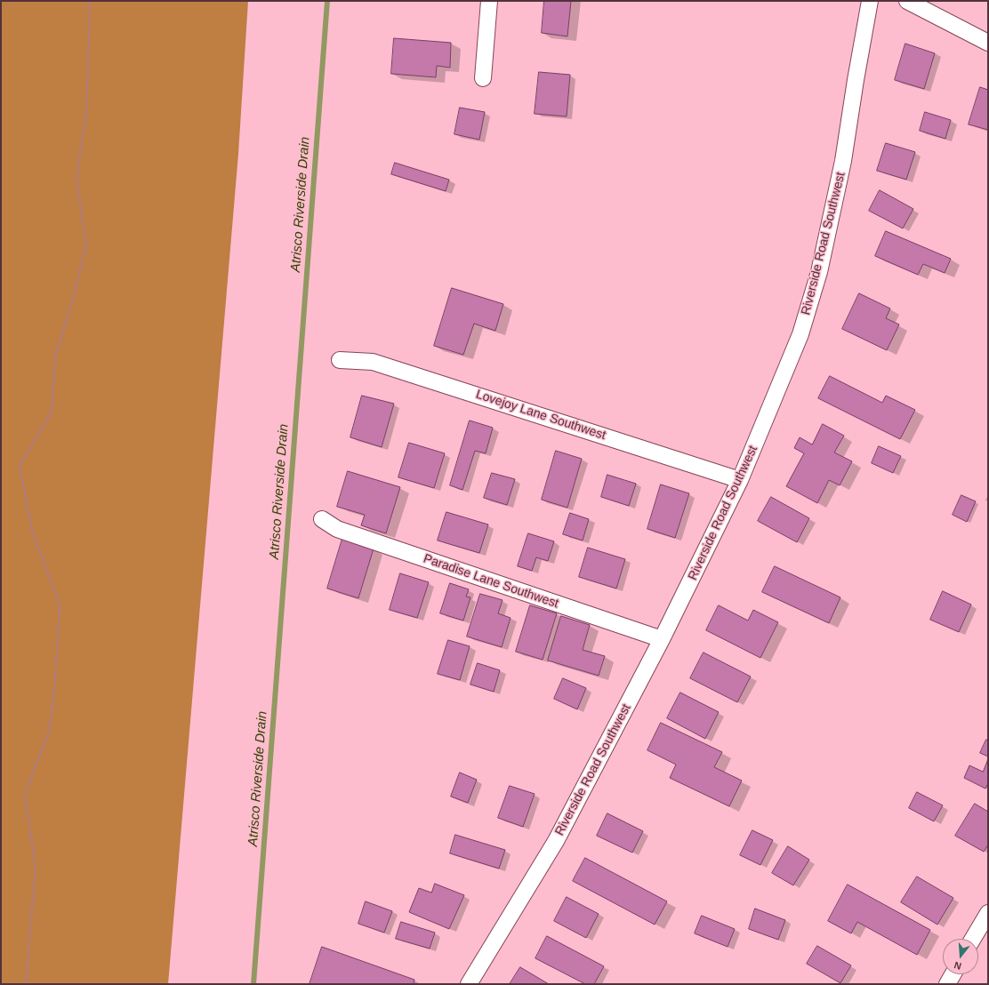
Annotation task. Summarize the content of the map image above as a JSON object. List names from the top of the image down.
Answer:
{
  "streets": {
    "street": ["Riverside Road Southwest", "Lovejoy Lane Southwest", "Paradise Lane Southwest"]
  },
  "crossings": [
    ["Riverside Road Southwest", "Lovejoy Lane Southwest"],
    ["Riverside Road Southwest", "Paradise Lane Southwest"]
  ],
  "water": ["Atrisco Riverside Drain"],
  "north": "bottom"
}
